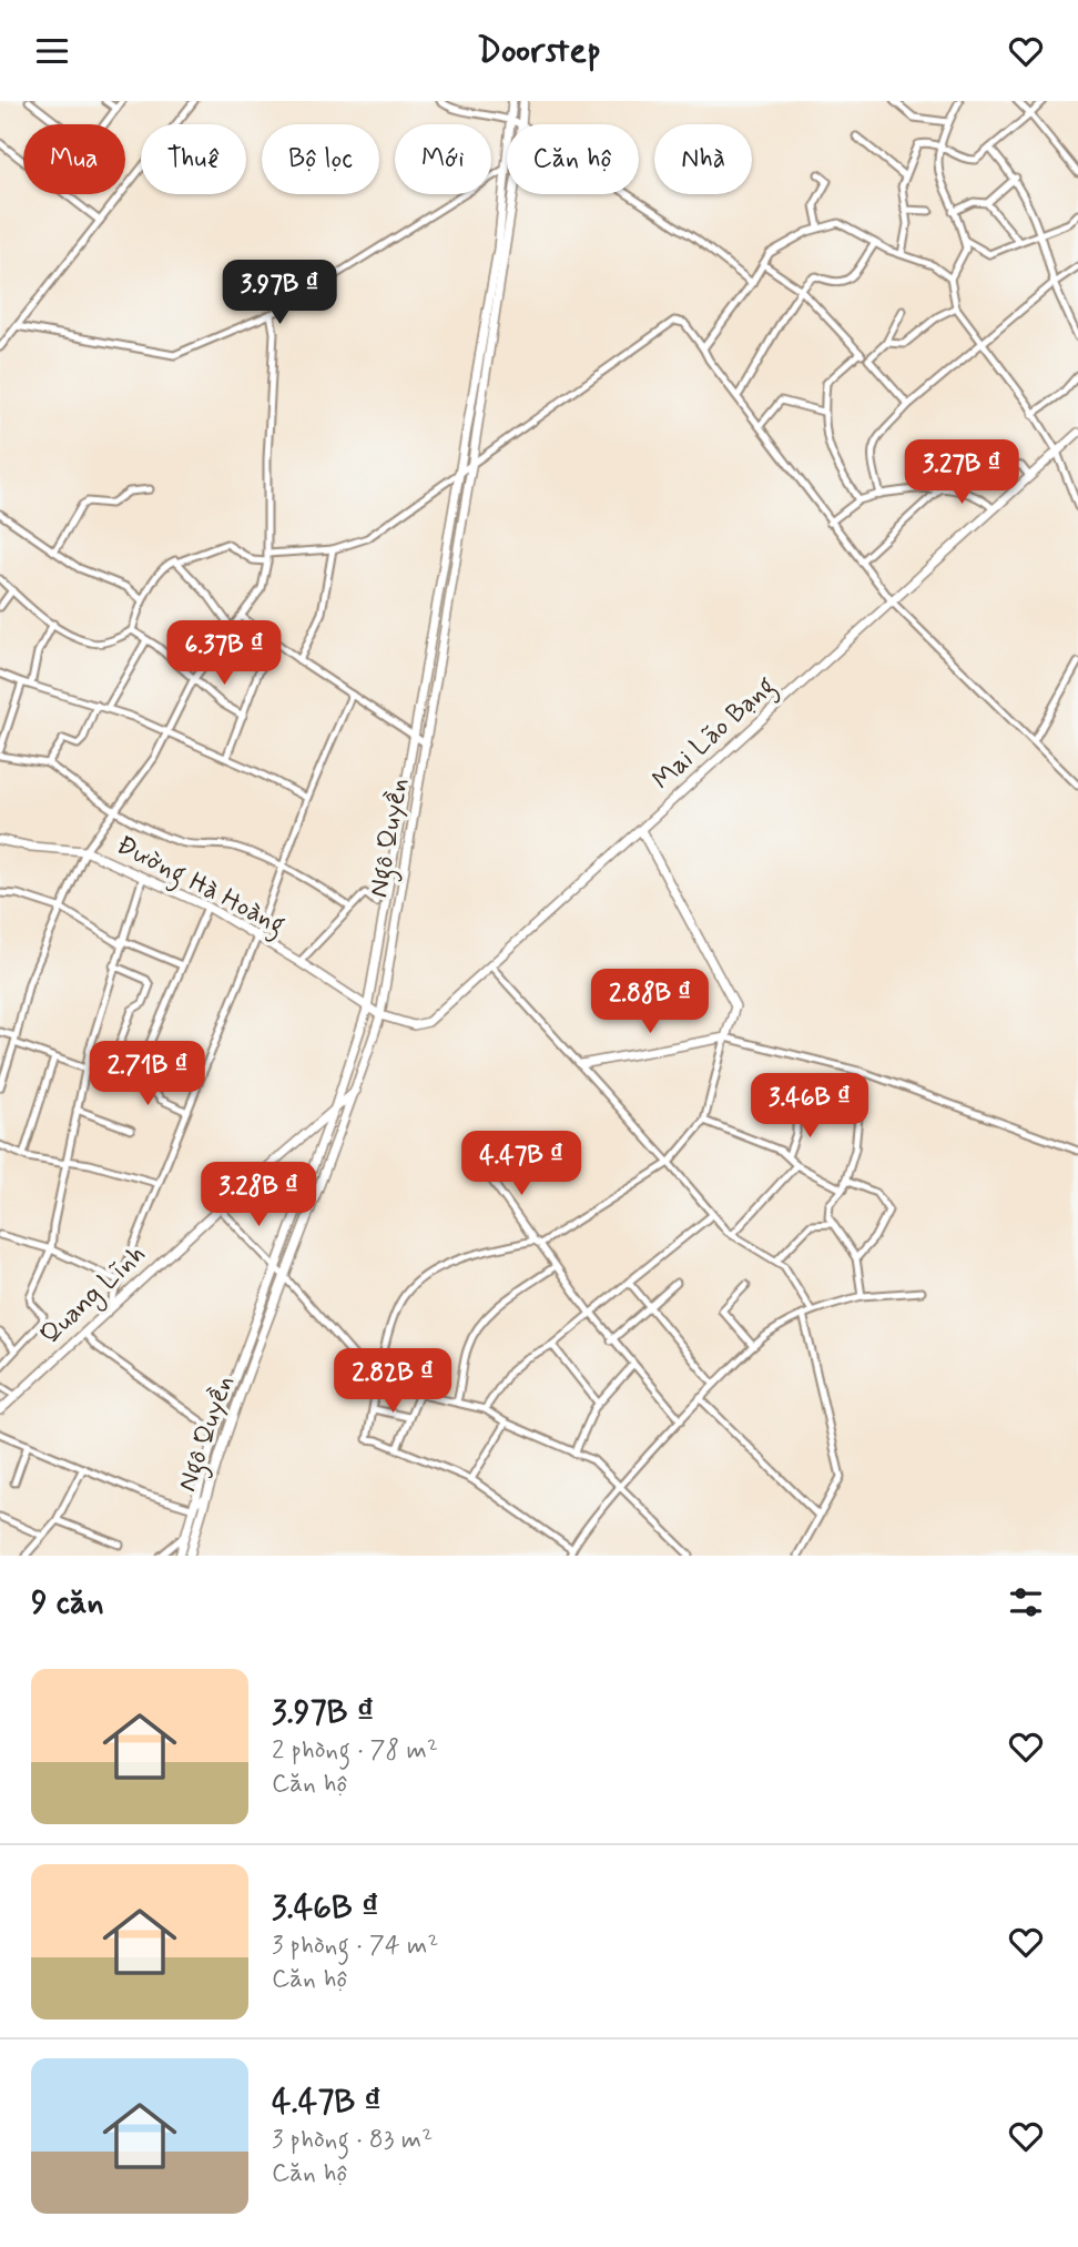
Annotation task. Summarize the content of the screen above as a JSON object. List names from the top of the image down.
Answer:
{
  "streets": {
    "main road": [
      "Mai Lão Bạng",
      "Ngô Quyền",
      "Đường Hà Hoàng",
      "Quang Lĩnh"
    ]
  },
  "crossings": [
    ["Mai Lão Bạng", "Ngô Quyền"],
    ["Mai Lão Bạng", "Đường Hà Hoàng"],
    ["Ngô Quyền", "Đường Hà Hoàng"],
    ["Ngô Quyền", "Quang Lĩnh"]
  ],
  "page": {
    "header": "Doorstep",
    "chip": [
      "Mua",
      "Thuê",
      "Bộ lọc",
      "Mới",
      "Căn hộ",
      "Nhà"
    ],
    "price": [
      "3.97B ₫",
      "3.27B ₫",
      "6.37B ₫",
      "2.88B ₫",
      "2.71B ₫",
      "3.46B ₫",
      "4.47B ₫",
      "3.28B ₫",
      "2.82B ₫"
    ],
    "heading": "9 căn",
    "list": [
      {
        "name": "3.97B ₫",
        "note": "2 phòng · 78 m² · Căn hộ"
      },
      {
        "name": "3.46B ₫",
        "note": "3 phòng · 74 m² · Căn hộ"
      },
      {
        "name": "4.47B ₫",
        "note": "3 phòng · 83 m² · Căn hộ"
      }
    ]
  }
}
